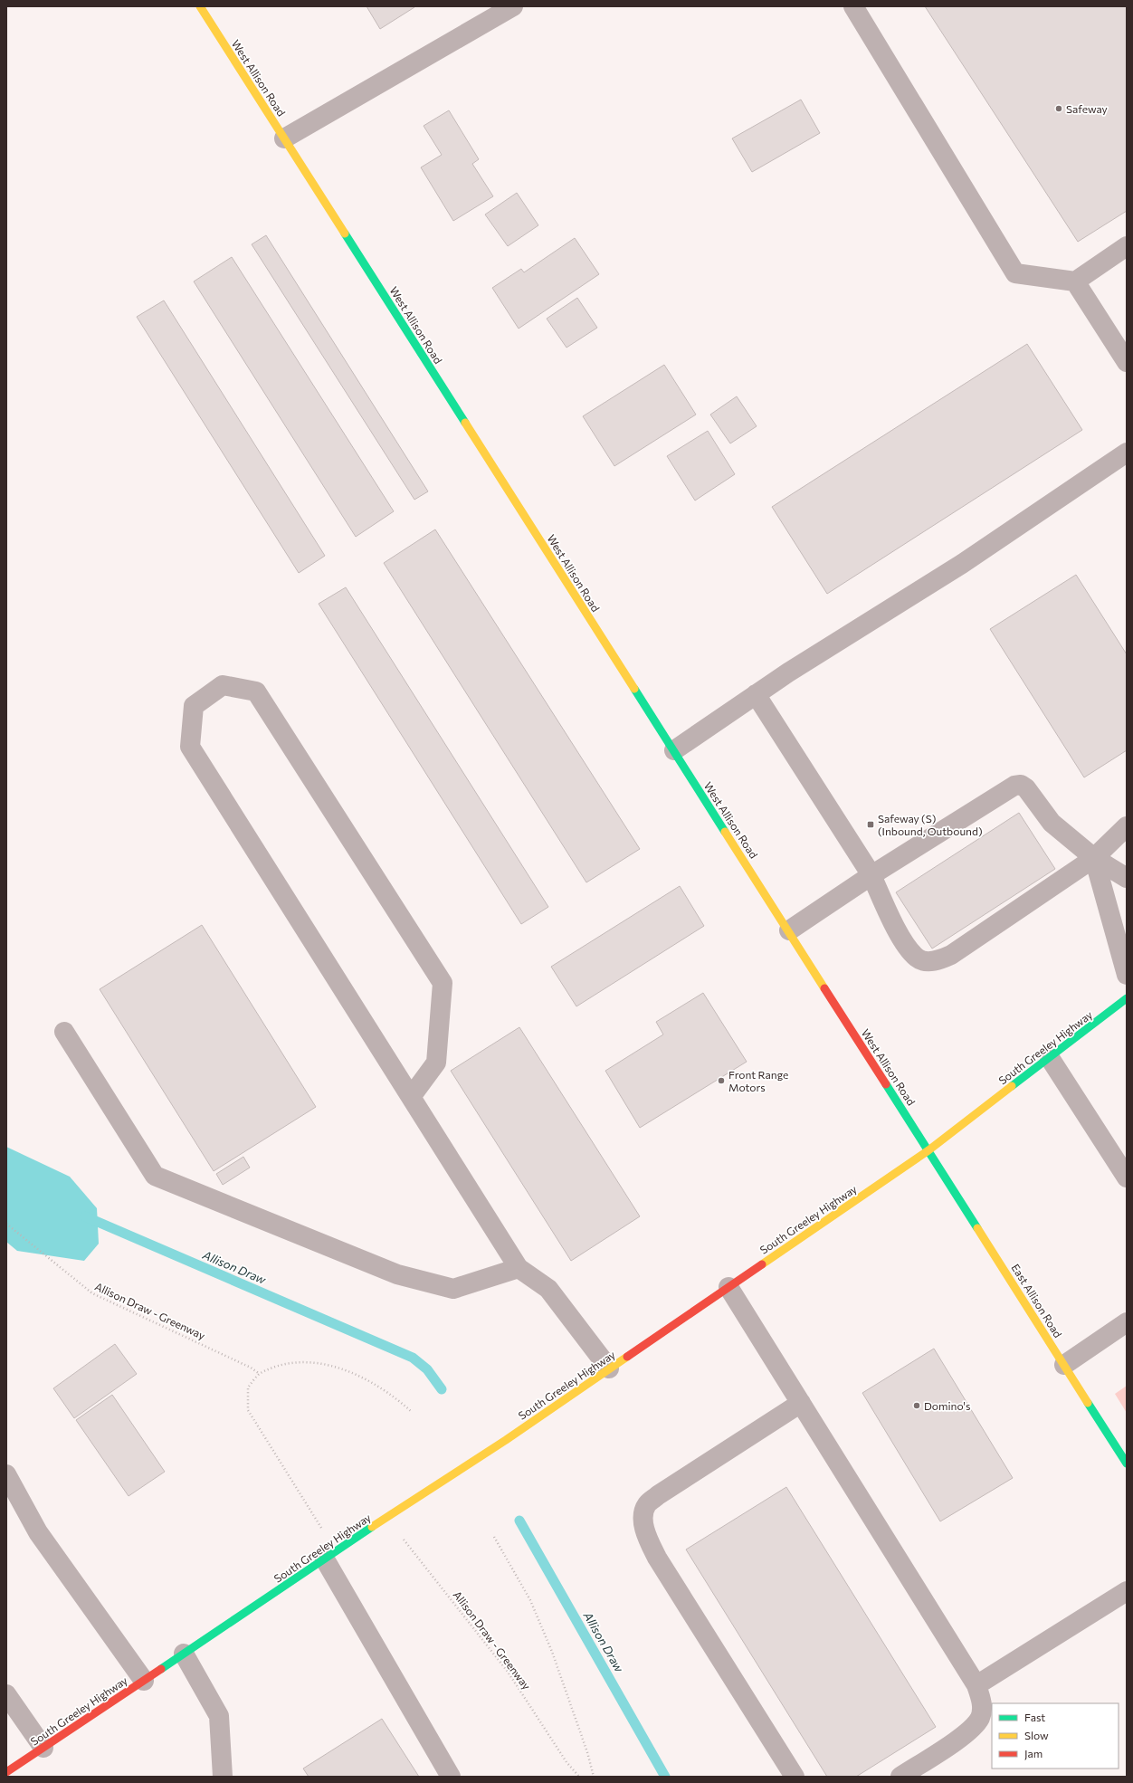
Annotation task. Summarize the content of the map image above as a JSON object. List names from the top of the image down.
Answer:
{
  "streets": {
    "main road": ["West Allison Road", "South Greeley Highway", "East Allison Road"],
    "path": ["Allison Draw - Greenway"]
  },
  "crossings": [
    ["West Allison Road", "South Greeley Highway"],
    ["West Allison Road", "East Allison Road"],
    ["South Greeley Highway", "East Allison Road"],
    ["South Greeley Highway", "Allison Draw - Greenway"]
  ],
  "water": ["Allison Draw"],
  "places": {
    "other": ["Safeway", "Front Range Motors", "Domino's"],
    "transit": ["Safeway (S) (Inbound, Outbound)"]
  },
  "legend": ["Fast", "Slow", "Jam"]
}
